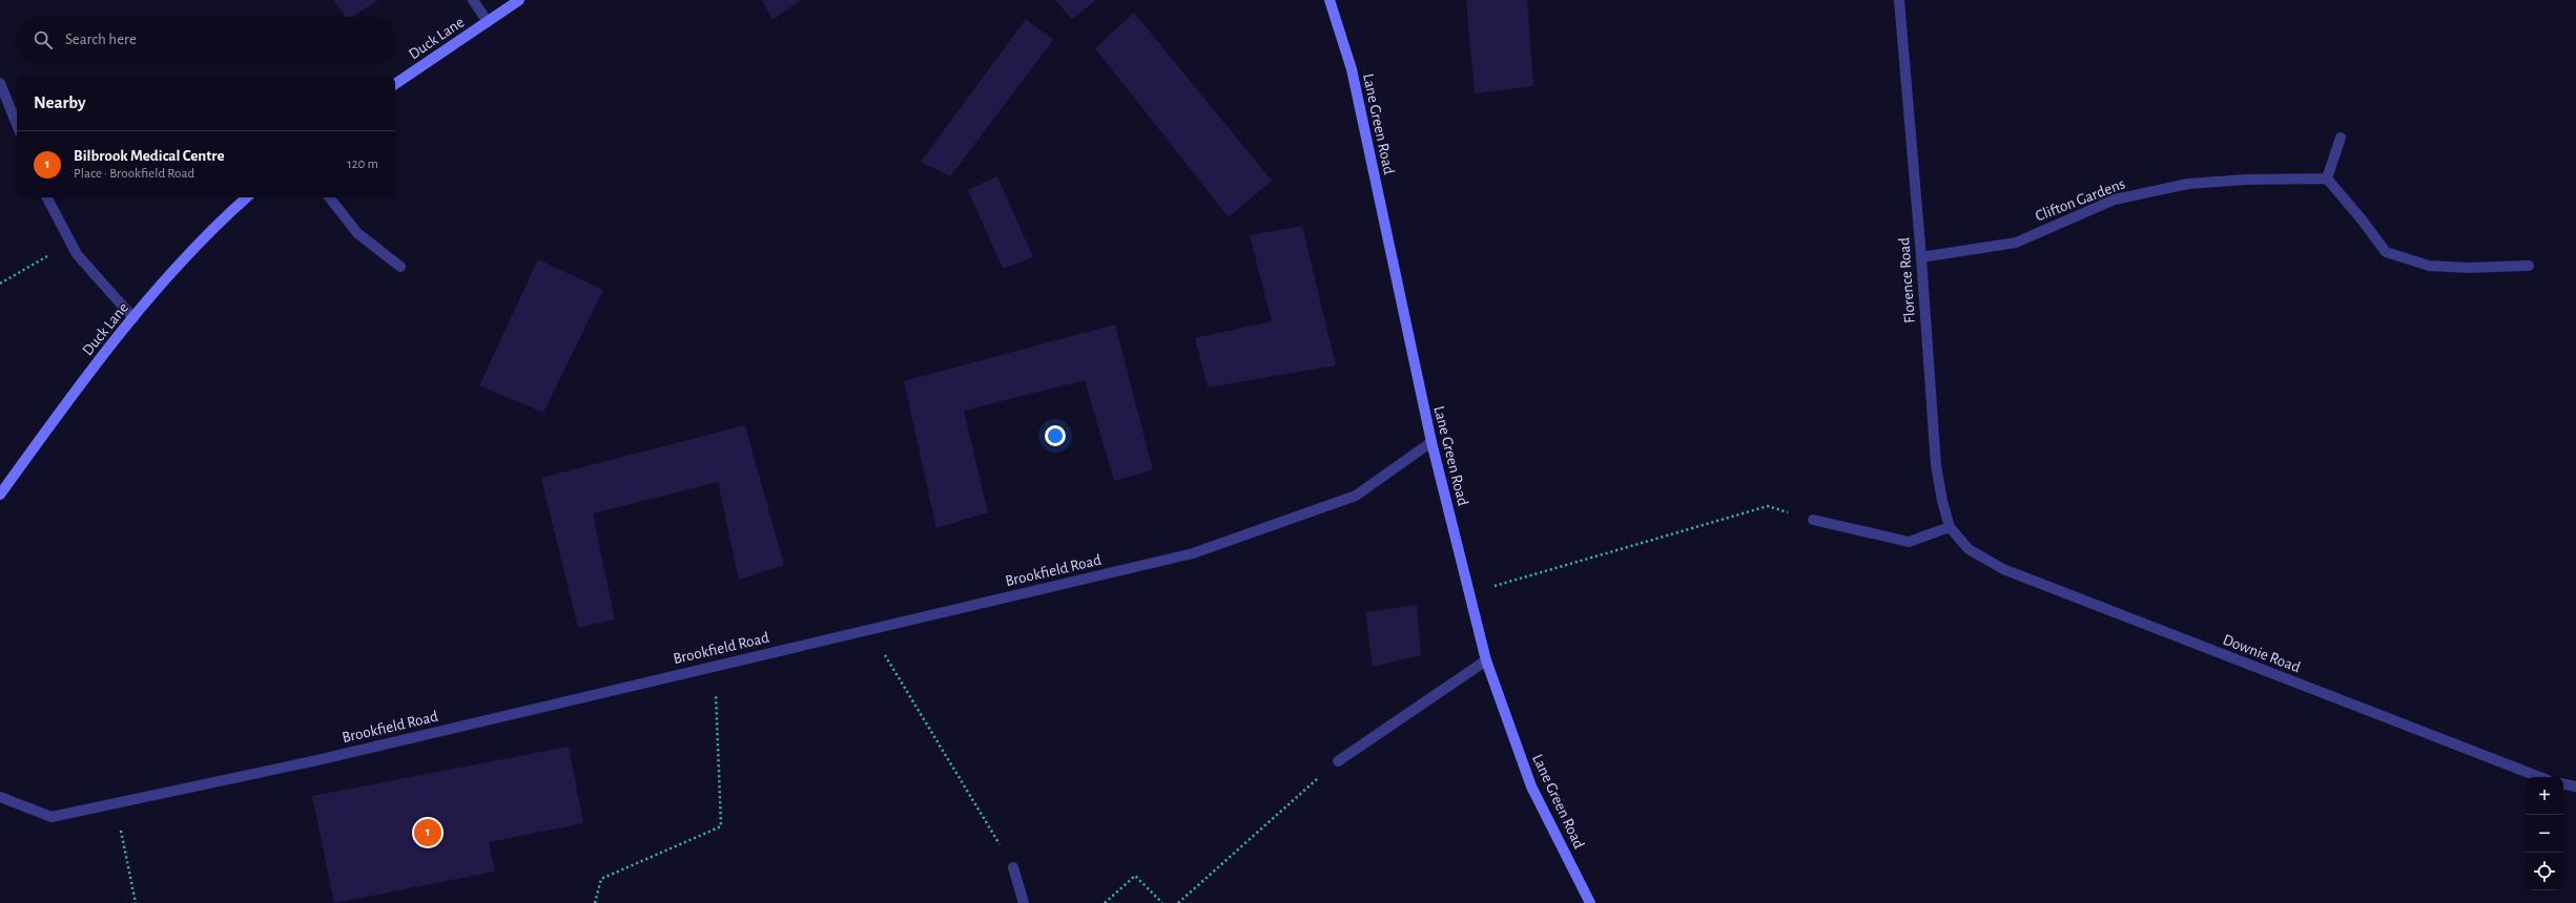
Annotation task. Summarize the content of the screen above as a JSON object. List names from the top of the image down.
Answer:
{
  "streets": {
    "street": [
      "Duck Lane",
      "Lane Green Road",
      "Clifton Gardens",
      "Florence Road",
      "Brookfield Road",
      "Downie Road"
    ]
  },
  "crossings": [
    ["Lane Green Road", "Brookfield Road"],
    ["Clifton Gardens", "Florence Road"],
    ["Florence Road", "Downie Road"]
  ],
  "page": {
    "search": "Search here",
    "heading": "Nearby",
    "list": [
      {
        "mark": "1",
        "name": "Bilbrook Medical Centre",
        "note": "Place · Brookfield Road",
        "value": "120 m"
      }
    ],
    "map_buttons": ["+", "−"],
    "pins": "1"
  }
}
